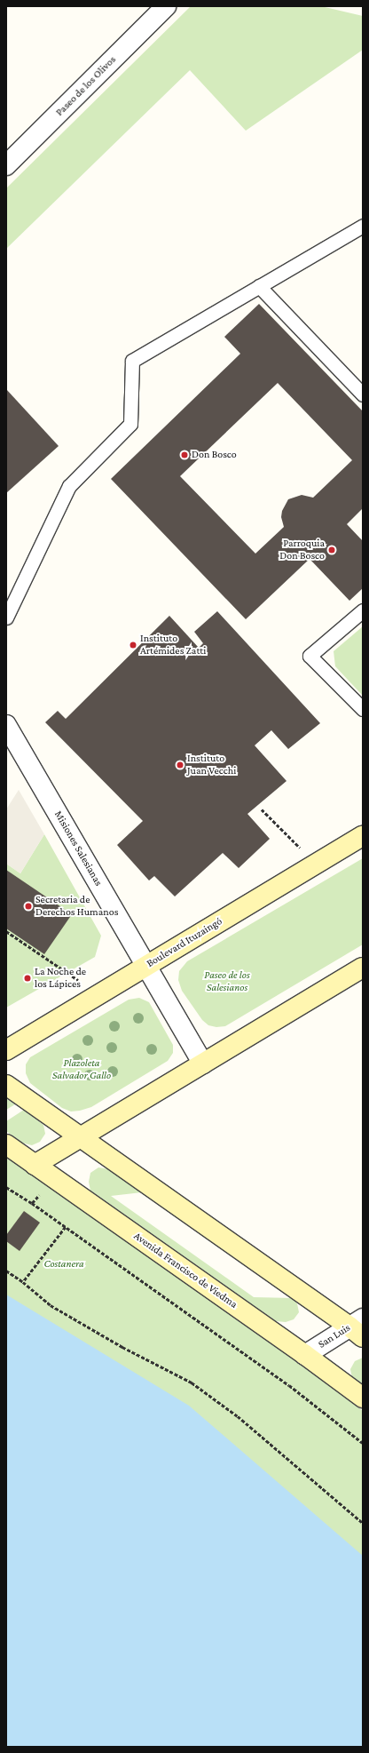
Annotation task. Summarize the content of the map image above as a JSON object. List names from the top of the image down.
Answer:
{
  "streets": {
    "main road": ["Boulevard Ituzaingó", "Avenida Francisco de Viedma"],
    "street": ["Paseo de los Olivos", "Misiones Salesianas", "San Luis"]
  },
  "crossings": [
    ["Misiones Salesianas", "Boulevard Ituzaingó"],
    ["Avenida Francisco de Viedma", "San Luis"]
  ],
  "parks": ["Paseo de los Salesianos", "Plazoleta Salvador Gallo", "Costanera"],
  "places": [
    "Don Bosco",
    "Parroquia Don Bosco",
    "Instituto Artémides Zatti",
    "Instituto Juan Vecchi",
    "Secretaria de Derechos Humanos",
    "La Noche de los Lápices"
  ]
}
